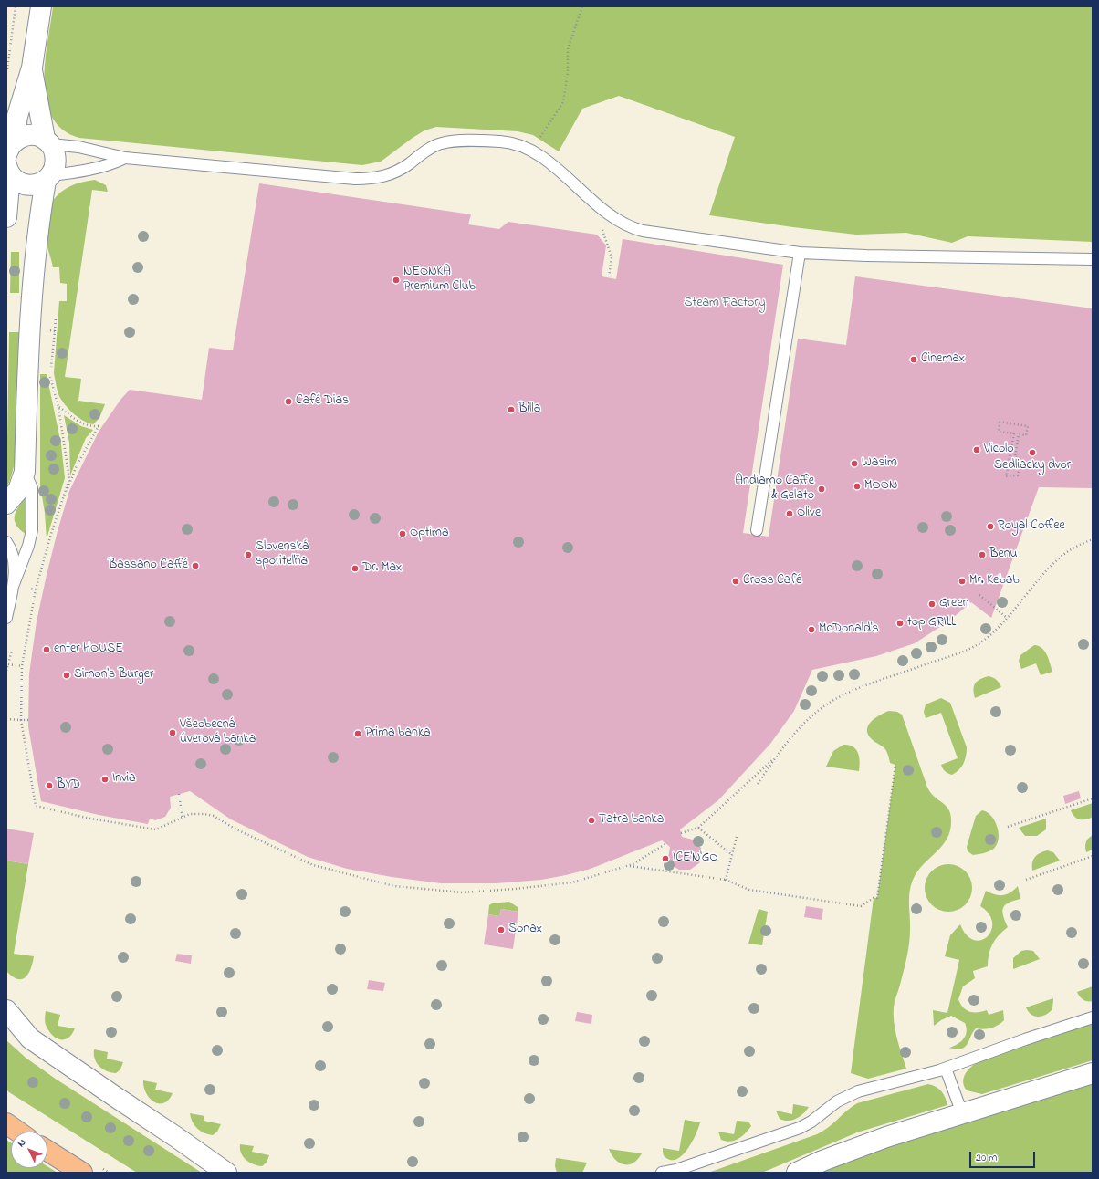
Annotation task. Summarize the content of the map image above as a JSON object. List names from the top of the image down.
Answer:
{
  "parks": ["Steam Factory"],
  "places": [
    "NEONKA Premium Club",
    "Cinemax",
    "Café Dias",
    "Billa",
    "Vicolo",
    "Sedliacky dvor",
    "Wasim",
    "MOON",
    "Andiamo Caffe & Gelato",
    "Olive",
    "Royal Coffee",
    "Optima",
    "Slovenská sporiteľňa",
    "Benu",
    "Bassano Caffé",
    "Dr. Max",
    "Cross Café",
    "Mr. Kebab",
    "Green",
    "top GRILL",
    "McDonald's",
    "enter HOUSE",
    "Simon's Burger",
    "Všeobecná úverová banka",
    "Prima banka",
    "Invia",
    "BYD",
    "Tatra banka",
    "ICE'N'GO",
    "Sonax"
  ],
  "scale_bar": "20 m",
  "north": "top left"
}
